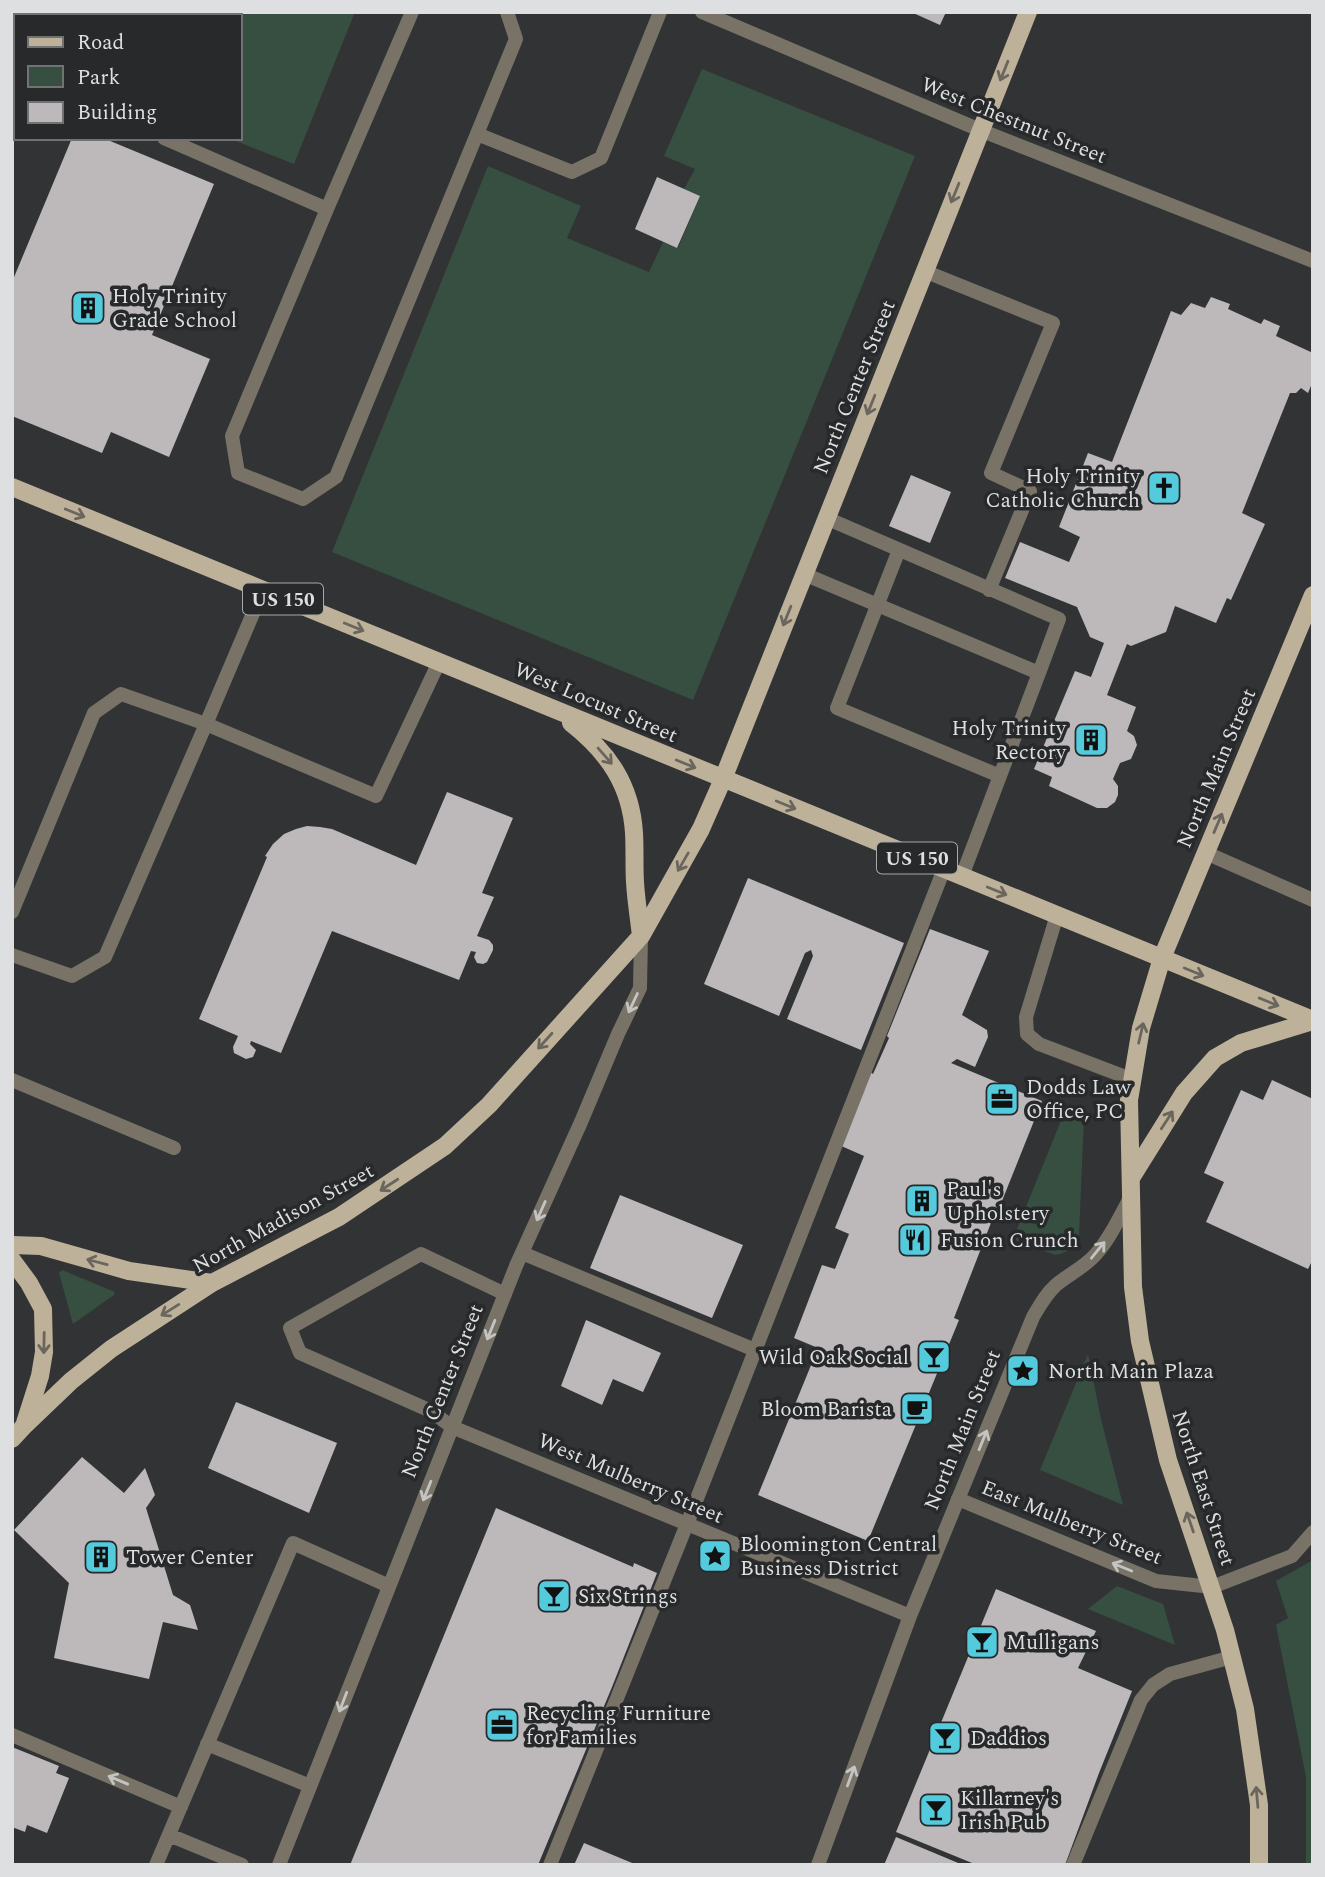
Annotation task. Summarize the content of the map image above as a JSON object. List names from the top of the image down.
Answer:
{
  "streets": {
    "main road": [
      "North Center Street",
      "US 150",
      "West Locust Street",
      "North Main Street",
      "North Madison Street",
      "North East Street"
    ],
    "street": ["West Chestnut Street", "West Mulberry Street", "East Mulberry Street"]
  },
  "crossings": [
    ["West Chestnut Street", "North Center Street"],
    ["North Center Street", "West Locust Street"],
    ["North Center Street", "North Madison Street"],
    ["North Center Street", "West Mulberry Street"],
    ["US 150", "West Locust Street"],
    ["US 150", "North Main Street"],
    ["US 150", "North East Street"],
    ["West Locust Street", "North Main Street"],
    ["West Locust Street", "North Madison Street"],
    ["West Locust Street", "North East Street"],
    ["North Main Street", "West Mulberry Street"],
    ["North Main Street", "North East Street"],
    ["North Main Street", "East Mulberry Street"],
    ["North East Street", "East Mulberry Street"]
  ],
  "one_way": [
    "North Center Street",
    "West Locust Street",
    "North Main Street",
    "North Madison Street",
    "North East Street",
    "East Mulberry Street"
  ],
  "places": {
    "building": [
      "Holy Trinity Grade School",
      "Holy Trinity Rectory",
      "Paul's Upholstery",
      "Tower Center"
    ],
    "church": ["Holy Trinity Catholic Church"],
    "office": ["Dodds Law Office, PC", "Recycling Furniture for Families"],
    "restaurant": ["Fusion Crunch"],
    "bar": [
      "Wild Oak Social",
      "Six Strings",
      "Mulligans",
      "Daddios",
      "Killarney's Irish Pub"
    ],
    "place": ["North Main Plaza", "Bloomington Central Business District"],
    "cafe": ["Bloom Barista"]
  },
  "legend": ["Road", "Park", "Building"]
}
